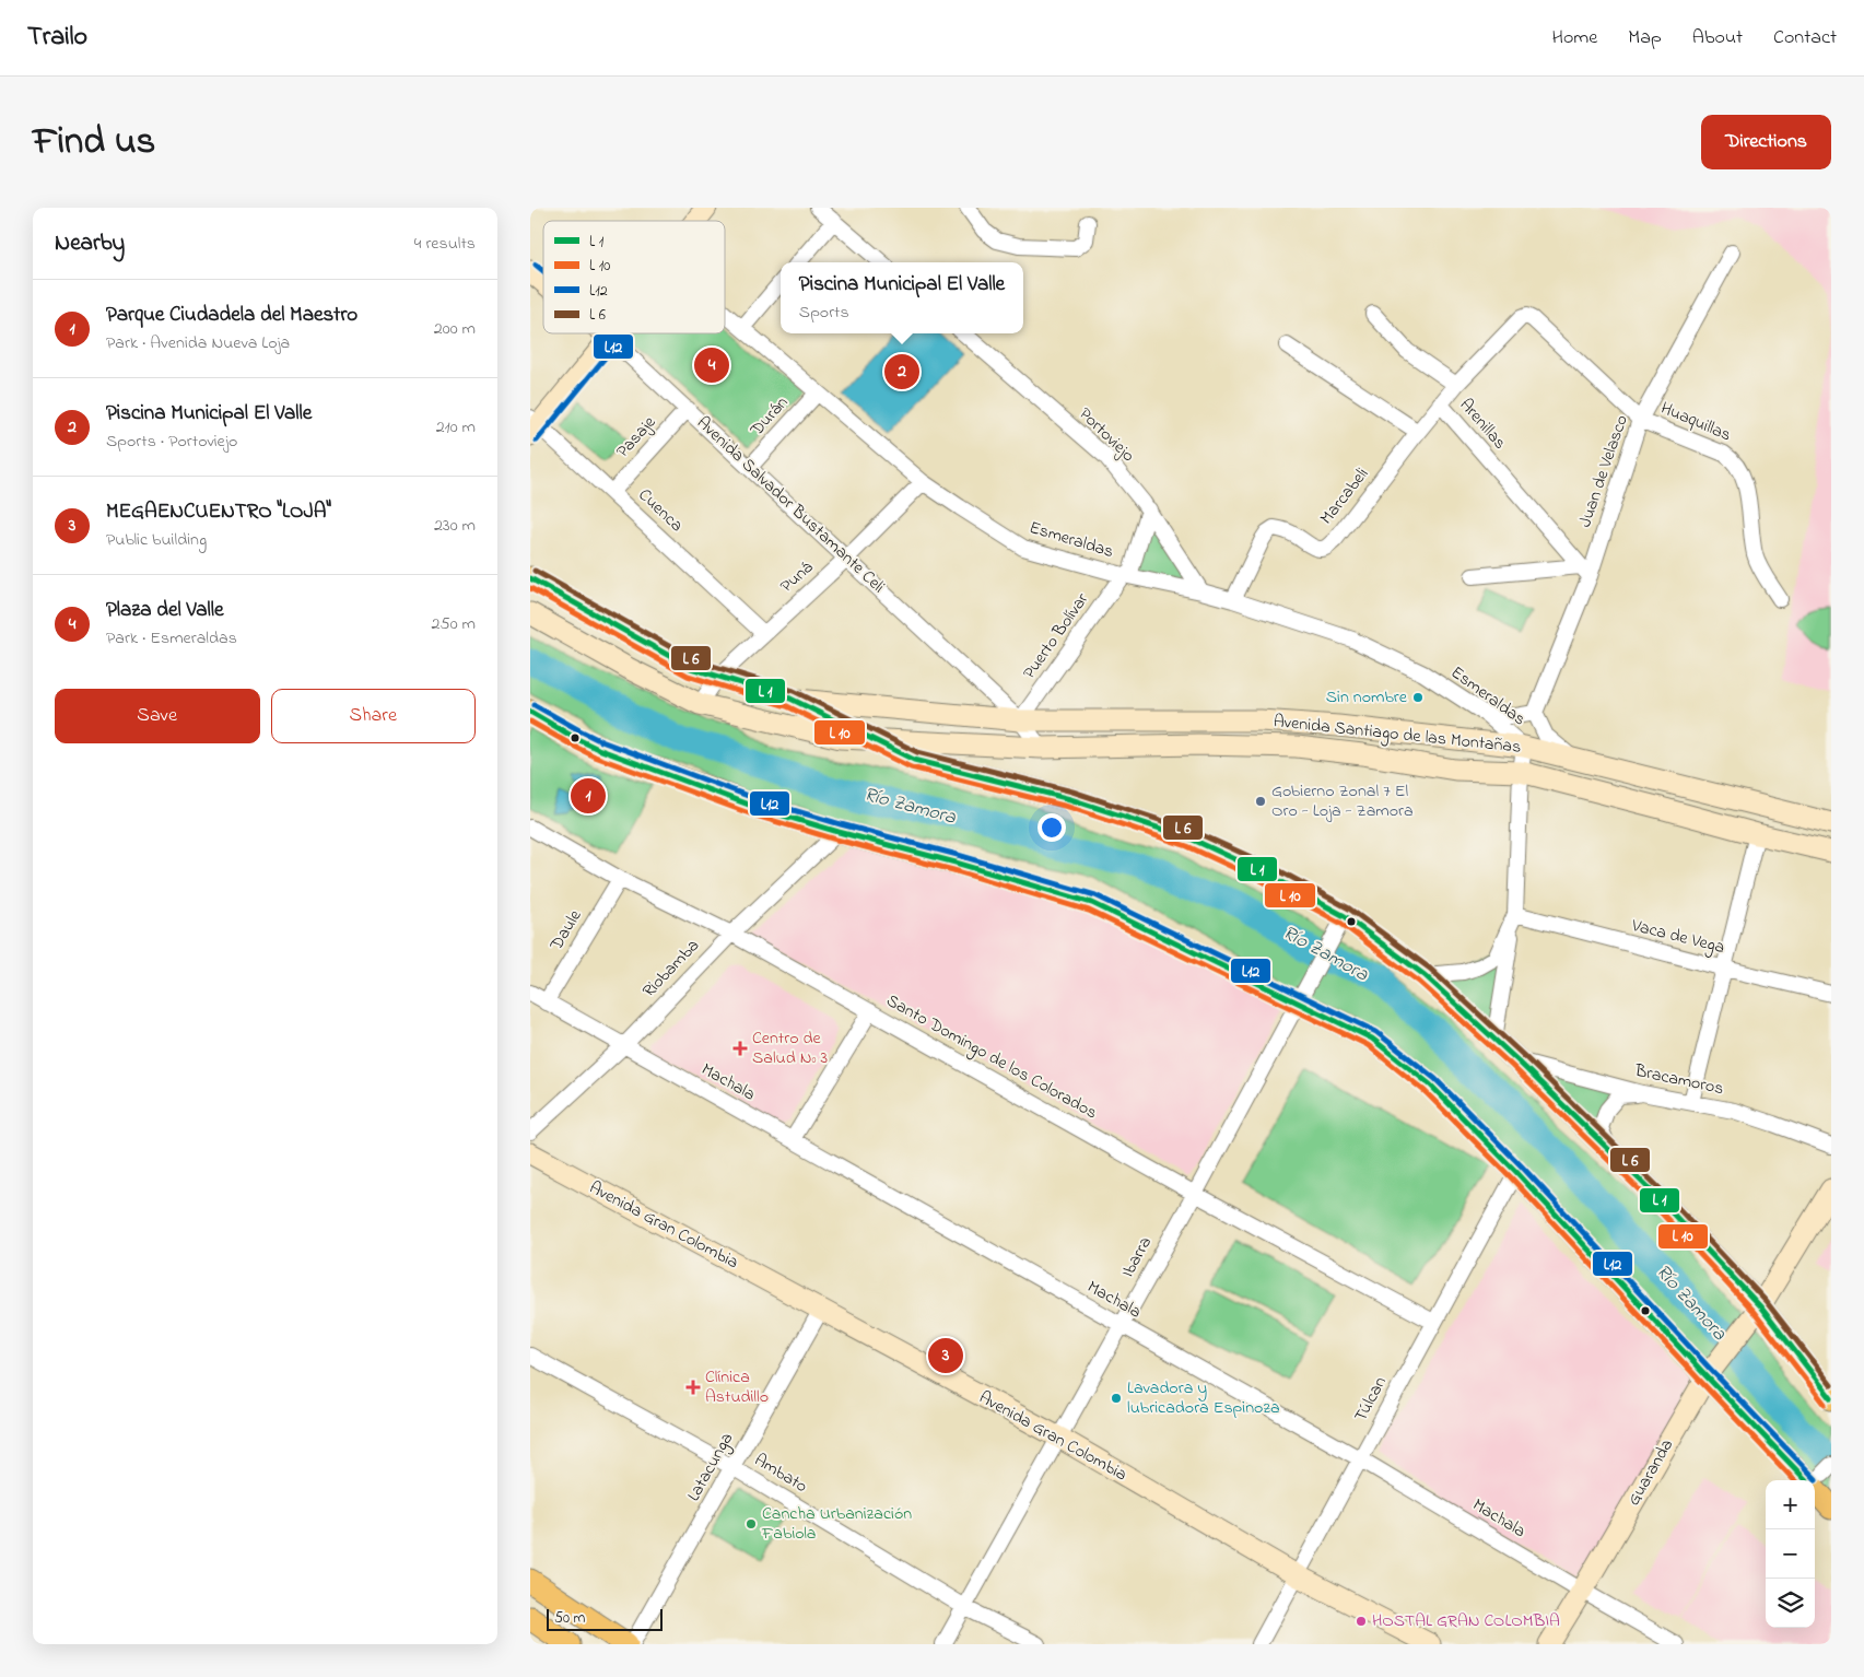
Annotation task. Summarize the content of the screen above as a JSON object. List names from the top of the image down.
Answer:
{
  "streets": {
    "main road": [
      "Avenida Salvador Bustamante Celi",
      "Avenida Santiago de las Montañas",
      "Avenida Gran Colombia",
      "Guaranda"
    ],
    "street": [
      "Durán",
      "Huaquillas",
      "Arenillas",
      "Portoviejo",
      "Pasaje",
      "Juan de Velasco",
      "Marcabeli",
      "Cuenca",
      "Esmeraldas",
      "Puná",
      "Puerto Bolívar",
      "Daule",
      "Vaca de Vega",
      "Riobamba",
      "Santo Domingo de los Colorados",
      "Bracamoros",
      "Machala",
      "Ibarra",
      "Túlcan",
      "Latacunga",
      "Ambato"
    ]
  },
  "crossings": [
    ["Durán", "Avenida Salvador Bustamante Celi"],
    ["Durán", "Esmeraldas"],
    ["Huaquillas", "Juan de Velasco"],
    ["Arenillas", "Juan de Velasco"],
    ["Arenillas", "Marcabeli"],
    ["Portoviejo", "Esmeraldas"],
    ["Portoviejo", "Puerto Bolívar"],
    ["Pasaje", "Avenida Salvador Bustamante Celi"],
    ["Pasaje", "Cuenca"],
    ["Marcabeli", "Esmeraldas"],
    ["Avenida Salvador Bustamante Celi", "Puná"],
    ["Avenida Salvador Bustamante Celi", "Puerto Bolívar"],
    ["Avenida Salvador Bustamante Celi", "Avenida Santiago de las Montañas"],
    ["Cuenca", "Puná"],
    ["Esmeraldas", "Puná"],
    ["Esmeraldas", "Puerto Bolívar"],
    ["Esmeraldas", "Avenida Santiago de las Montañas"],
    ["Puná", "Avenida Santiago de las Montañas"],
    ["Puerto Bolívar", "Avenida Santiago de las Montañas"],
    ["Daule", "Santo Domingo de los Colorados"],
    ["Daule", "Machala"],
    ["Riobamba", "Santo Domingo de los Colorados"],
    ["Riobamba", "Machala"],
    ["Santo Domingo de los Colorados", "Ibarra"],
    ["Santo Domingo de los Colorados", "Túlcan"],
    ["Machala", "Ibarra"],
    ["Machala", "Túlcan"],
    ["Machala", "Guaranda"],
    ["Avenida Gran Colombia", "Ibarra"],
    ["Avenida Gran Colombia", "Túlcan"],
    ["Avenida Gran Colombia", "Latacunga"],
    ["Ibarra", "Ambato"],
    ["Latacunga", "Ambato"]
  ],
  "water": ["Río Zamora"],
  "places": {
    "other": [
      "Sin nombre",
      "Gobierno Zonal 7 El Oro - Loja - Zamora",
      "Lavadora y lubricadora Espinoza",
      "Cancha Urbanización Fabiola",
      "HOSTAL GRAN COLOMBIA"
    ],
    "health": ["Centro de Salud Nº 3", "Clínica Astudillo"]
  },
  "lines": ["transit line L12"],
  "legend": [
    "L 1",
    "L 10",
    "L12",
    "L 6"
  ],
  "scale_bar": "50 m",
  "page": {
    "header": "Trailo",
    "nav": [
      "Home",
      "Map",
      "About",
      "Contact"
    ],
    "title": "Find us",
    "buttons": [
      "Directions",
      ["Save", "Share"]
    ],
    "heading": ["Nearby", "4 results"],
    "popup": ["Piscina Municipal El Valle", "Sports"],
    "list": [
      {
        "mark": "1",
        "name": "Parque Ciudadela del Maestro",
        "note": "Park · Avenida Nueva Loja",
        "value": "200 m"
      },
      {
        "mark": "2",
        "name": "Piscina Municipal El Valle",
        "note": "Sports · Portoviejo",
        "value": "210 m"
      },
      {
        "mark": "3",
        "name": "MEGAENCUENTRO \"LOJA\"",
        "note": "Public building",
        "value": "230 m"
      },
      {
        "mark": "4",
        "name": "Plaza del Valle",
        "note": "Park · Esmeraldas",
        "value": "250 m"
      }
    ],
    "pins": [
      "4",
      "2",
      "1",
      "3"
    ],
    "map_buttons": ["+", "−"],
    "scale": "50 m"
  }
}
